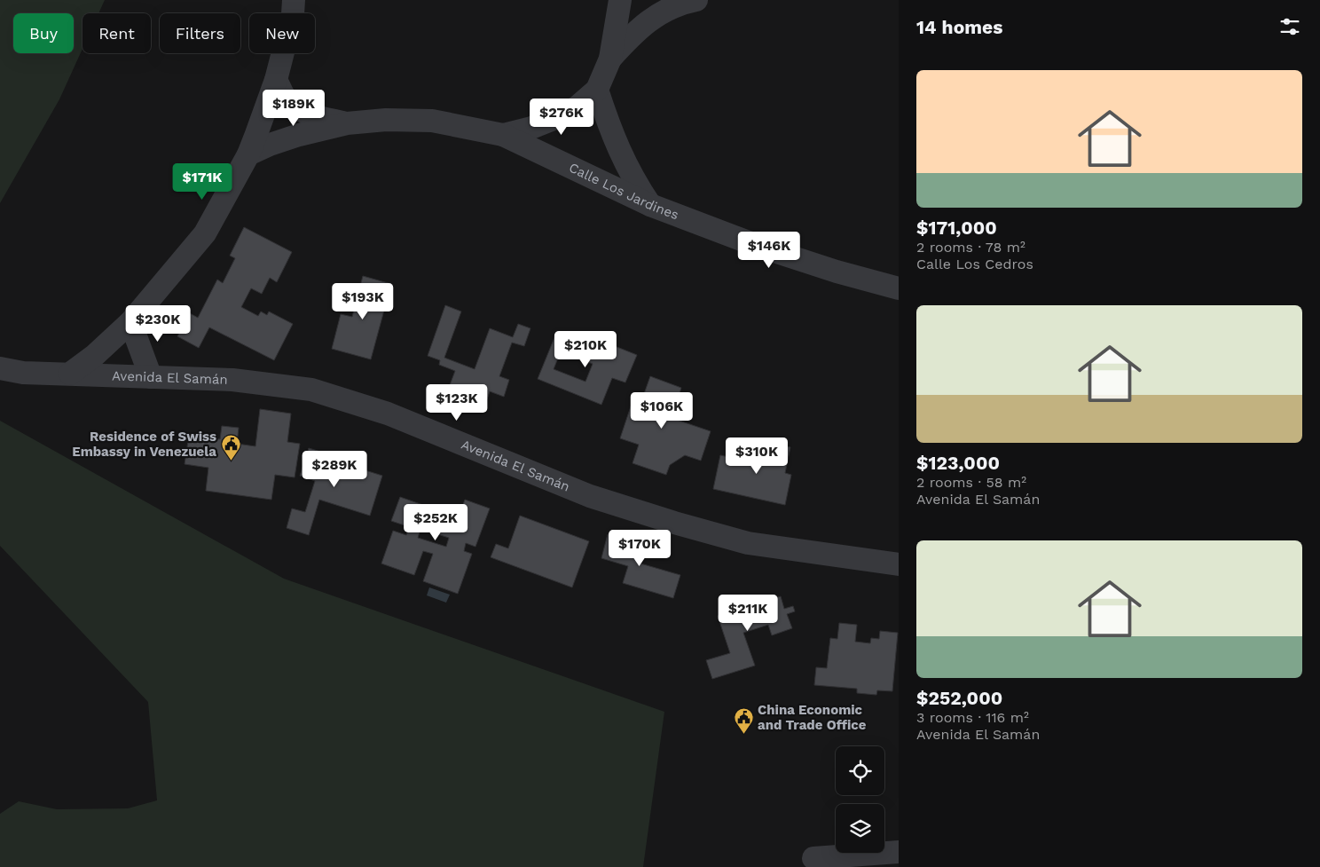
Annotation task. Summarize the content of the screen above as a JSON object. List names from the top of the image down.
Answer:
{
  "streets": {
    "street": ["Calle Los Jardines", "Avenida El Samán"]
  },
  "places": {
    "public building": ["Residence of Swiss Embassy in Venezuela", "China Economic and Trade Office"]
  },
  "page": {
    "heading": "14 homes",
    "chip": [
      "Buy",
      "Rent",
      "Filters",
      "New"
    ],
    "list": [
      {
        "name": "$171,000",
        "note": "2 rooms · 78 m² · Calle Los Cedros"
      },
      {
        "name": "$123,000",
        "note": "2 rooms · 58 m² · Avenida El Samán"
      },
      {
        "name": "$252,000",
        "note": "3 rooms · 116 m² · Avenida El Samán"
      }
    ],
    "price": [
      "$189K",
      "$276K",
      "$171K",
      "$146K",
      "$193K",
      "$230K",
      "$210K",
      "$123K",
      "$106K",
      "$310K",
      "$289K",
      "$252K",
      "$170K",
      "$211K"
    ]
  }
}
